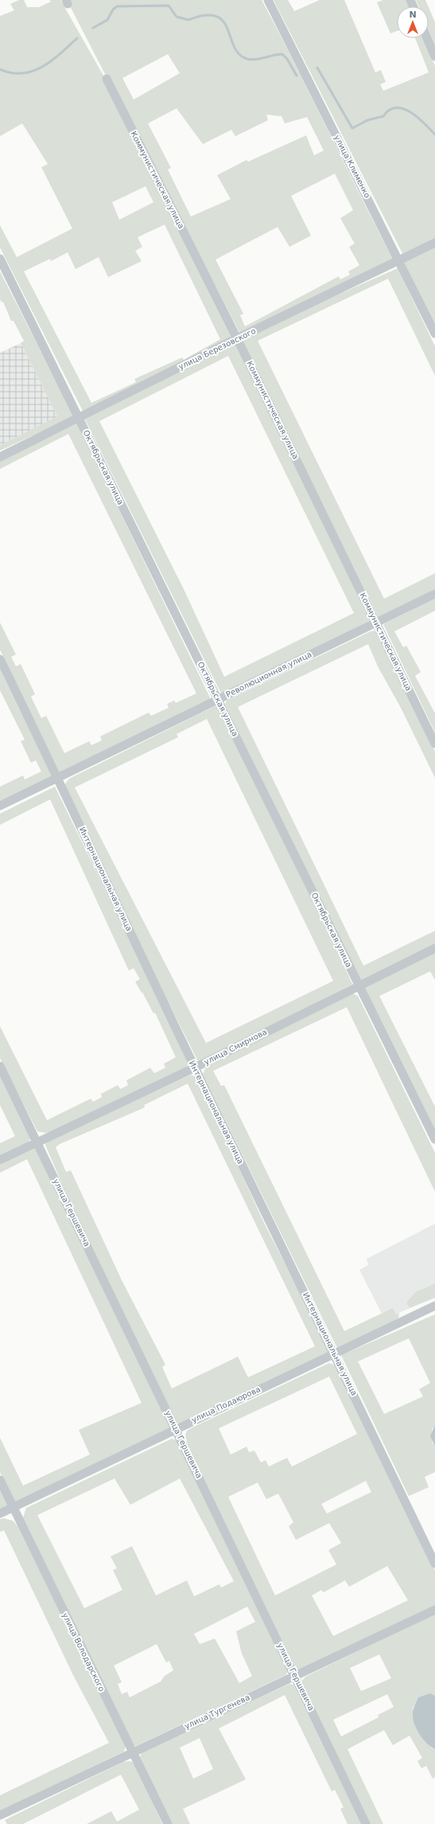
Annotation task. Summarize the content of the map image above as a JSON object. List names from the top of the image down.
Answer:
{
  "streets": {
    "street": [
      "улица Клименко",
      "Коммунистическая улица",
      "улица Березовского",
      "Октябрьская улица",
      "Революционная улица",
      "Интернациональная улица",
      "улица Смирнова",
      "улица Гершевича",
      "улица Подаюрова",
      "улица Володарского",
      "улица Тургенева"
    ]
  },
  "crossings": [
    ["улица Клименко", "улица Березовского"],
    ["Коммунистическая улица", "улица Березовского"],
    ["Коммунистическая улица", "Революционная улица"],
    ["улица Березовского", "Октябрьская улица"],
    ["Октябрьская улица", "Революционная улица"],
    ["Октябрьская улица", "улица Смирнова"],
    ["Революционная улица", "Интернациональная улица"],
    ["Интернациональная улица", "улица Смирнова"],
    ["Интернациональная улица", "улица Подаюрова"],
    ["улица Смирнова", "улица Гершевича"],
    ["улица Гершевича", "улица Подаюрова"],
    ["улица Гершевича", "улица Тургенева"],
    ["улица Подаюрова", "улица Володарского"],
    ["улица Володарского", "улица Тургенева"]
  ],
  "north": "top"
}
